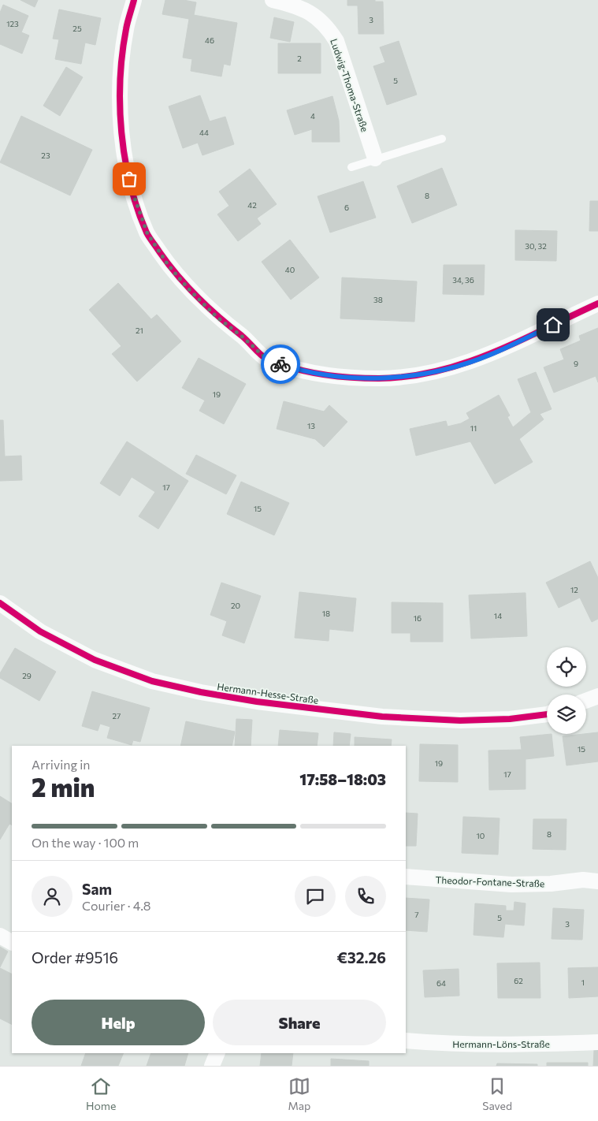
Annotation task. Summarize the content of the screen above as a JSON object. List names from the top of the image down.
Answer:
{
  "streets": {
    "street": [
      "Ludwig-Thoma-Straße",
      "Hermann-Hesse-Straße",
      "Theodor-Fontane-Straße",
      "Hermann-Löns-Straße"
    ]
  },
  "house_numbers": [
    "3",
    "123",
    "25",
    "46",
    "2",
    "5",
    "4",
    "44",
    "23",
    "8",
    "42",
    "6",
    "30, 32",
    "40",
    "34, 36",
    "38",
    "21",
    "9",
    "19",
    "13",
    "11",
    "17",
    "15",
    "12",
    "20",
    "18",
    "14",
    "16",
    "29",
    "27",
    "15",
    "19",
    "17",
    "8",
    "10",
    "7",
    "5",
    "3",
    "62",
    "1",
    "64"
  ],
  "page": {
    "heading": ["2 min", "Arriving in", "17:58–18:03"],
    "panel": [
      "Sam",
      "Courier · 4.8",
      "Order #9516",
      "€32.26"
    ],
    "bar": "On the way · 100 m",
    "buttons": ["Help", "Share"],
    "tabs": ["Home", "Map", "Saved"]
  }
}
